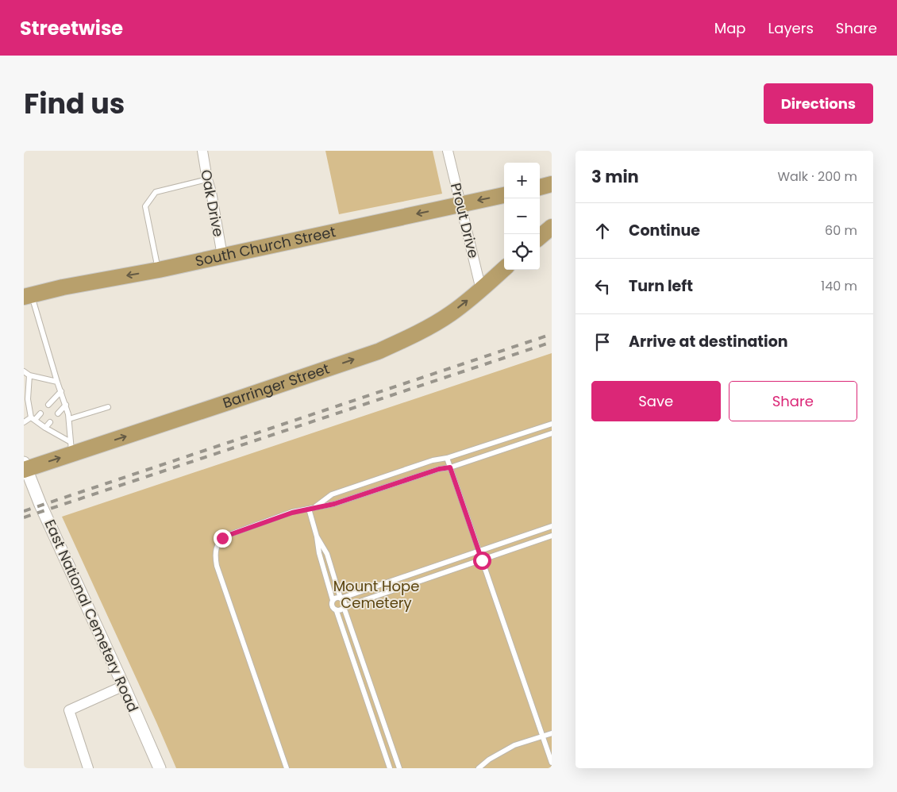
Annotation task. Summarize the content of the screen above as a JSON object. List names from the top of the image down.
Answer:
{
  "streets": {
    "highway": ["South Church Street", "Barringer Street"],
    "street": ["Oak Drive", "Prout Drive", "East National Cemetery Road"]
  },
  "crossings": [
    ["Oak Drive", "South Church Street"],
    ["Prout Drive", "South Church Street"],
    ["Prout Drive", "Barringer Street"],
    ["Barringer Street", "East National Cemetery Road"]
  ],
  "one_way": ["South Church Street", "Barringer Street"],
  "parks": ["Mount Hope Cemetery"],
  "page": {
    "header": "Streetwise",
    "nav": ["Map", "Layers", "Share"],
    "title": "Find us",
    "buttons": [
      "Directions",
      ["Save", "Share"]
    ],
    "heading": ["3 min", "Walk · 200 m"],
    "map_buttons": ["+", "−"],
    "list": [
      ["Continue", "60 m"],
      ["Turn left", "140 m"],
      "Arrive at destination"
    ]
  }
}
